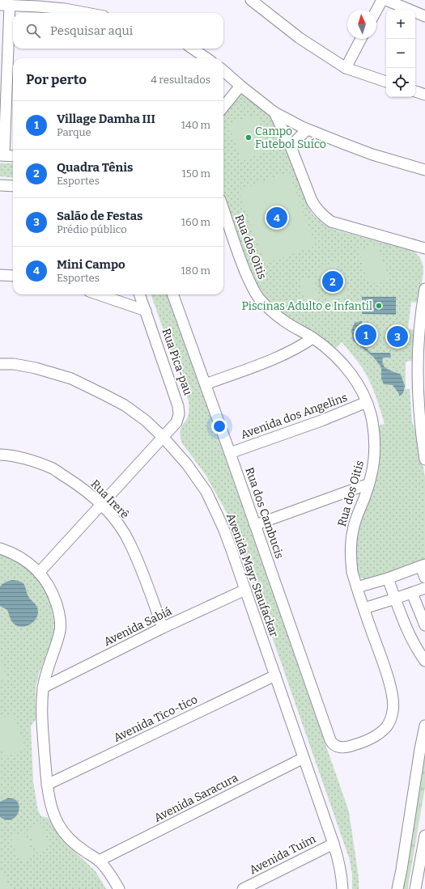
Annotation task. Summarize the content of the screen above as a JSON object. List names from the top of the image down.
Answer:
{
  "streets": {
    "street": [
      "Rua dos Oitis",
      "Rua Pica-pau",
      "Avenida dos Angelins",
      "Rua Irerê",
      "Rua dos Cambucis",
      "Avenida Mayr Staufackar",
      "Avenida Sabiá",
      "Avenida Tico-tico",
      "Avenida Saracura",
      "Avenida Tuim"
    ]
  },
  "crossings": [
    ["Rua dos Oitis", "Avenida dos Angelins"],
    ["Rua dos Oitis", "Rua dos Cambucis"],
    ["Rua Pica-pau", "Rua Irerê"],
    ["Rua Pica-pau", "Avenida Mayr Staufackar"],
    ["Avenida dos Angelins", "Rua dos Cambucis"],
    ["Rua Irerê", "Avenida Sabiá"],
    ["Avenida Mayr Staufackar", "Avenida Sabiá"],
    ["Avenida Mayr Staufackar", "Avenida Tico-tico"],
    ["Avenida Mayr Staufackar", "Avenida Saracura"],
    ["Avenida Mayr Staufackar", "Avenida Tuim"]
  ],
  "places": ["Campo Futebol Suíco", "Piscinas Adulto e Infantil"],
  "north": "top",
  "page": {
    "map_buttons": ["+", "−"],
    "search": "Pesquisar aqui",
    "heading": ["Por perto", "4 resultados"],
    "list": [
      {
        "mark": "1",
        "name": "Village Damha III",
        "note": "Parque",
        "value": "140 m"
      },
      {
        "mark": "2",
        "name": "Quadra Tênis",
        "note": "Esportes",
        "value": "150 m"
      },
      {
        "mark": "3",
        "name": "Salão de Festas",
        "note": "Prédio público",
        "value": "160 m"
      },
      {
        "mark": "4",
        "name": "Mini Campo",
        "note": "Esportes",
        "value": "180 m"
      }
    ],
    "pins": [
      "4",
      "2",
      "1",
      "3"
    ]
  }
}
